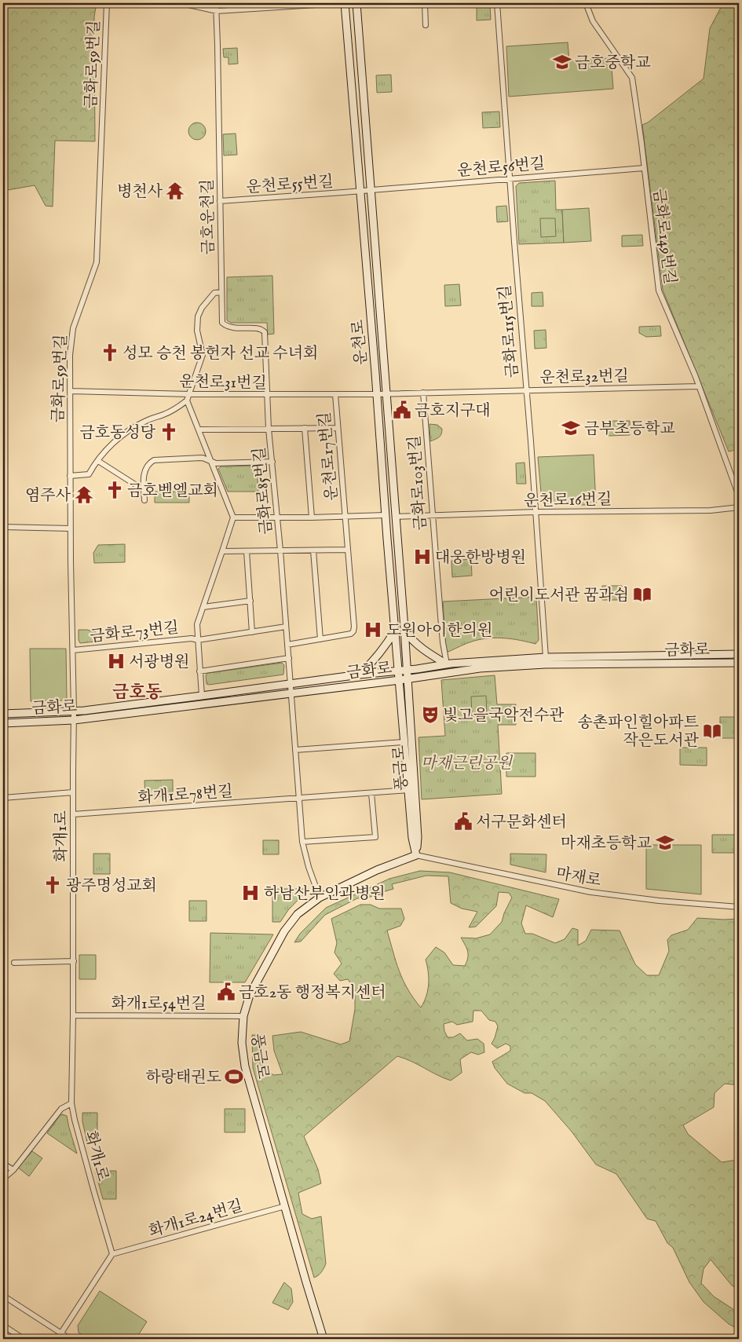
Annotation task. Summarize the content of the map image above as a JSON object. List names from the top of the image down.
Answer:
{
  "streets": {
    "main road": ["운천로", "금화로", "풍금로"],
    "street": [
      "금화로59번길",
      "운천로56번길",
      "운천로55번길",
      "금호운천길",
      "금화로149번길",
      "금화로115번길",
      "운천로32번길",
      "운천로31번길",
      "운천로17번길",
      "금화로103번길",
      "금화로85번길",
      "운천로16번길",
      "금화로73번길",
      "화개1로78번길",
      "화개1로",
      "마재로",
      "화개1로54번길",
      "화개1로24번길"
    ]
  },
  "crossings": [
    ["금화로59번길", "운천로31번길"],
    ["금화로59번길", "금화로73번길"],
    ["금화로59번길", "금화로"],
    ["금화로59번길", "화개1로"],
    ["운천로56번길", "운천로55번길"],
    ["운천로56번길", "금화로149번길"],
    ["운천로56번길", "금화로115번길"],
    ["운천로56번길", "운천로"],
    ["운천로55번길", "금호운천길"],
    ["운천로55번길", "운천로"],
    ["금호운천길", "운천로31번길"],
    ["금호운천길", "금화로85번길"],
    ["금화로149번길", "운천로32번길"],
    ["금화로115번길", "운천로32번길"],
    ["금화로115번길", "운천로16번길"],
    ["금화로115번길", "금화로"],
    ["운천로", "운천로32번길"],
    ["운천로", "운천로31번길"],
    ["운천로", "운천로17번길"],
    ["운천로", "운천로16번길"],
    ["운천로", "금화로"],
    ["운천로", "풍금로"],
    ["운천로32번길", "운천로31번길"],
    ["운천로32번길", "금화로103번길"],
    ["운천로31번길", "운천로17번길"],
    ["운천로31번길", "금화로85번길"],
    ["운천로17번길", "금화로85번길"],
    ["운천로17번길", "금화로73번길"],
    ["금화로103번길", "운천로16번길"],
    ["금화로103번길", "금화로"],
    ["금화로85번길", "금화로73번길"],
    ["금화로85번길", "금화로"],
    ["금화로85번길", "풍금로"],
    ["금화로85번길", "화개1로78번길"],
    ["금화로73번길", "금화로"],
    ["금화로", "풍금로"],
    ["금화로", "화개1로"],
    ["풍금로", "화개1로78번길"],
    ["풍금로", "마재로"],
    ["풍금로", "화개1로54번길"],
    ["풍금로", "화개1로24번길"],
    ["화개1로78번길", "화개1로"],
    ["화개1로", "화개1로54번길"],
    ["화개1로", "화개1로24번길"]
  ],
  "districts": ["금호동"],
  "parks": ["마재근린공원"],
  "places": {
    "school or university": ["금호중학교", "금부초등학교", "마재초등학교"],
    "temple": ["병천사", "염주사"],
    "church": [
      "성모 승천 봉헌자 선교 수녀회",
      "금호동성당",
      "금호벧엘교회",
      "광주명성교회"
    ],
    "public building": ["금호지구대", "서구문화센터", "금호2동 행정복지센터"],
    "hospital": [
      "대웅한방병원",
      "도원아이한의원",
      "서광병원",
      "하남산부인과병원"
    ],
    "library": ["어린이도서관 꿈과쉼", "송촌파인힐아파트 작은도서관"],
    "theatre": ["빛고을국악전수관"],
    "sports": ["하랑태권도"]
  }
}
